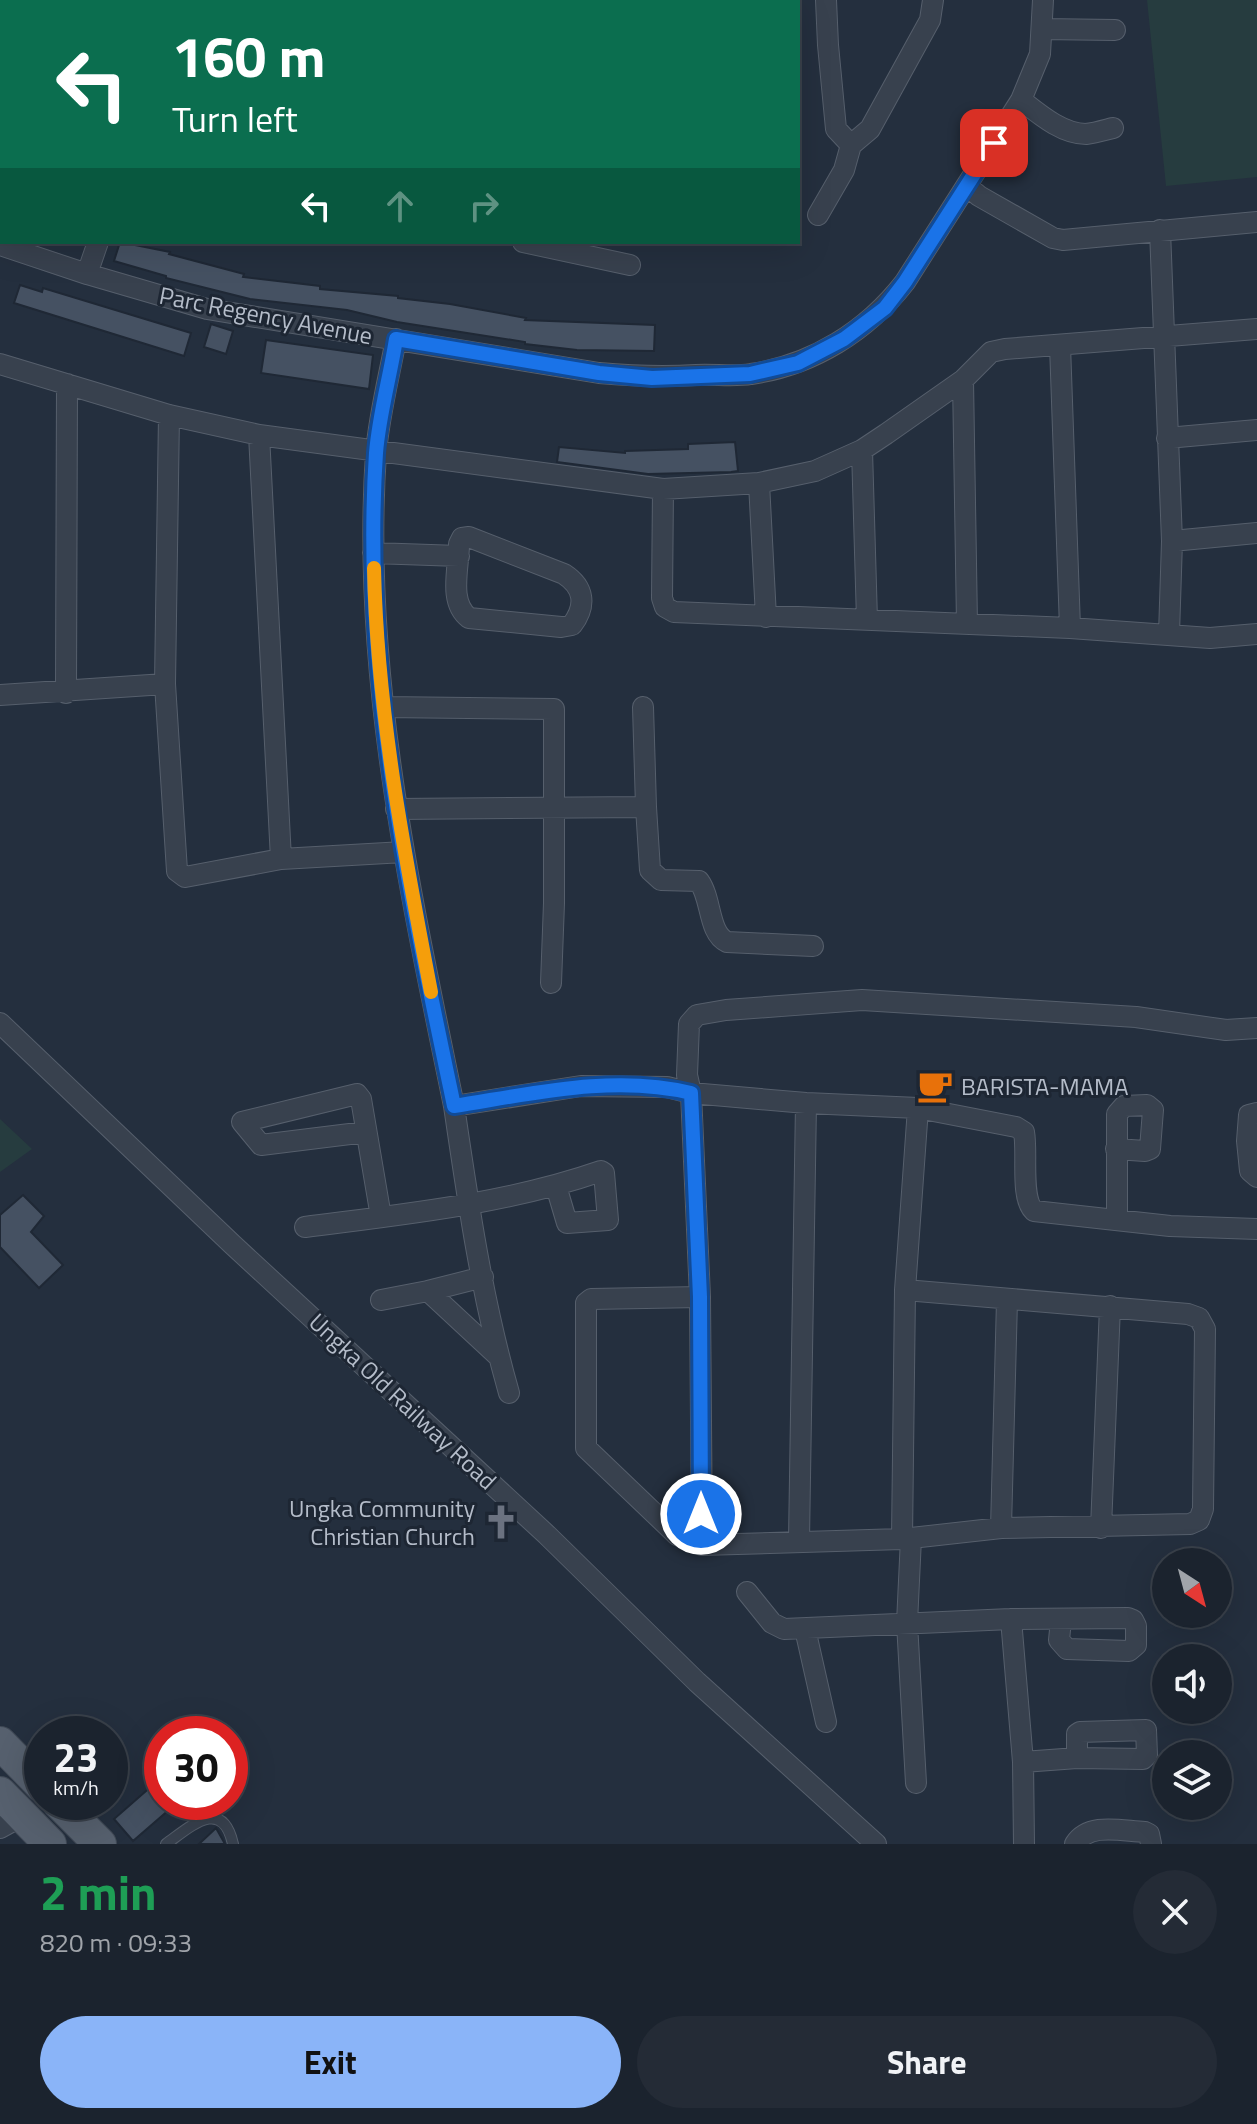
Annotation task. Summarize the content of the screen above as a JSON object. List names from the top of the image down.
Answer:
{
  "streets": {
    "street": ["Parc Regency Avenue", "Ungka Old Railway Road"]
  },
  "places": {
    "cafe": ["BARISTA-MAMA"],
    "church": ["Ungka Community Christian Church"]
  },
  "north": "bottom right",
  "page": {
    "turn": ["160 m", "Turn left"],
    "speed": "23 km/h",
    "limit": "30",
    "heading": ["2 min", "820 m · 09:33"],
    "buttons": ["Exit", "Share"]
  }
}
